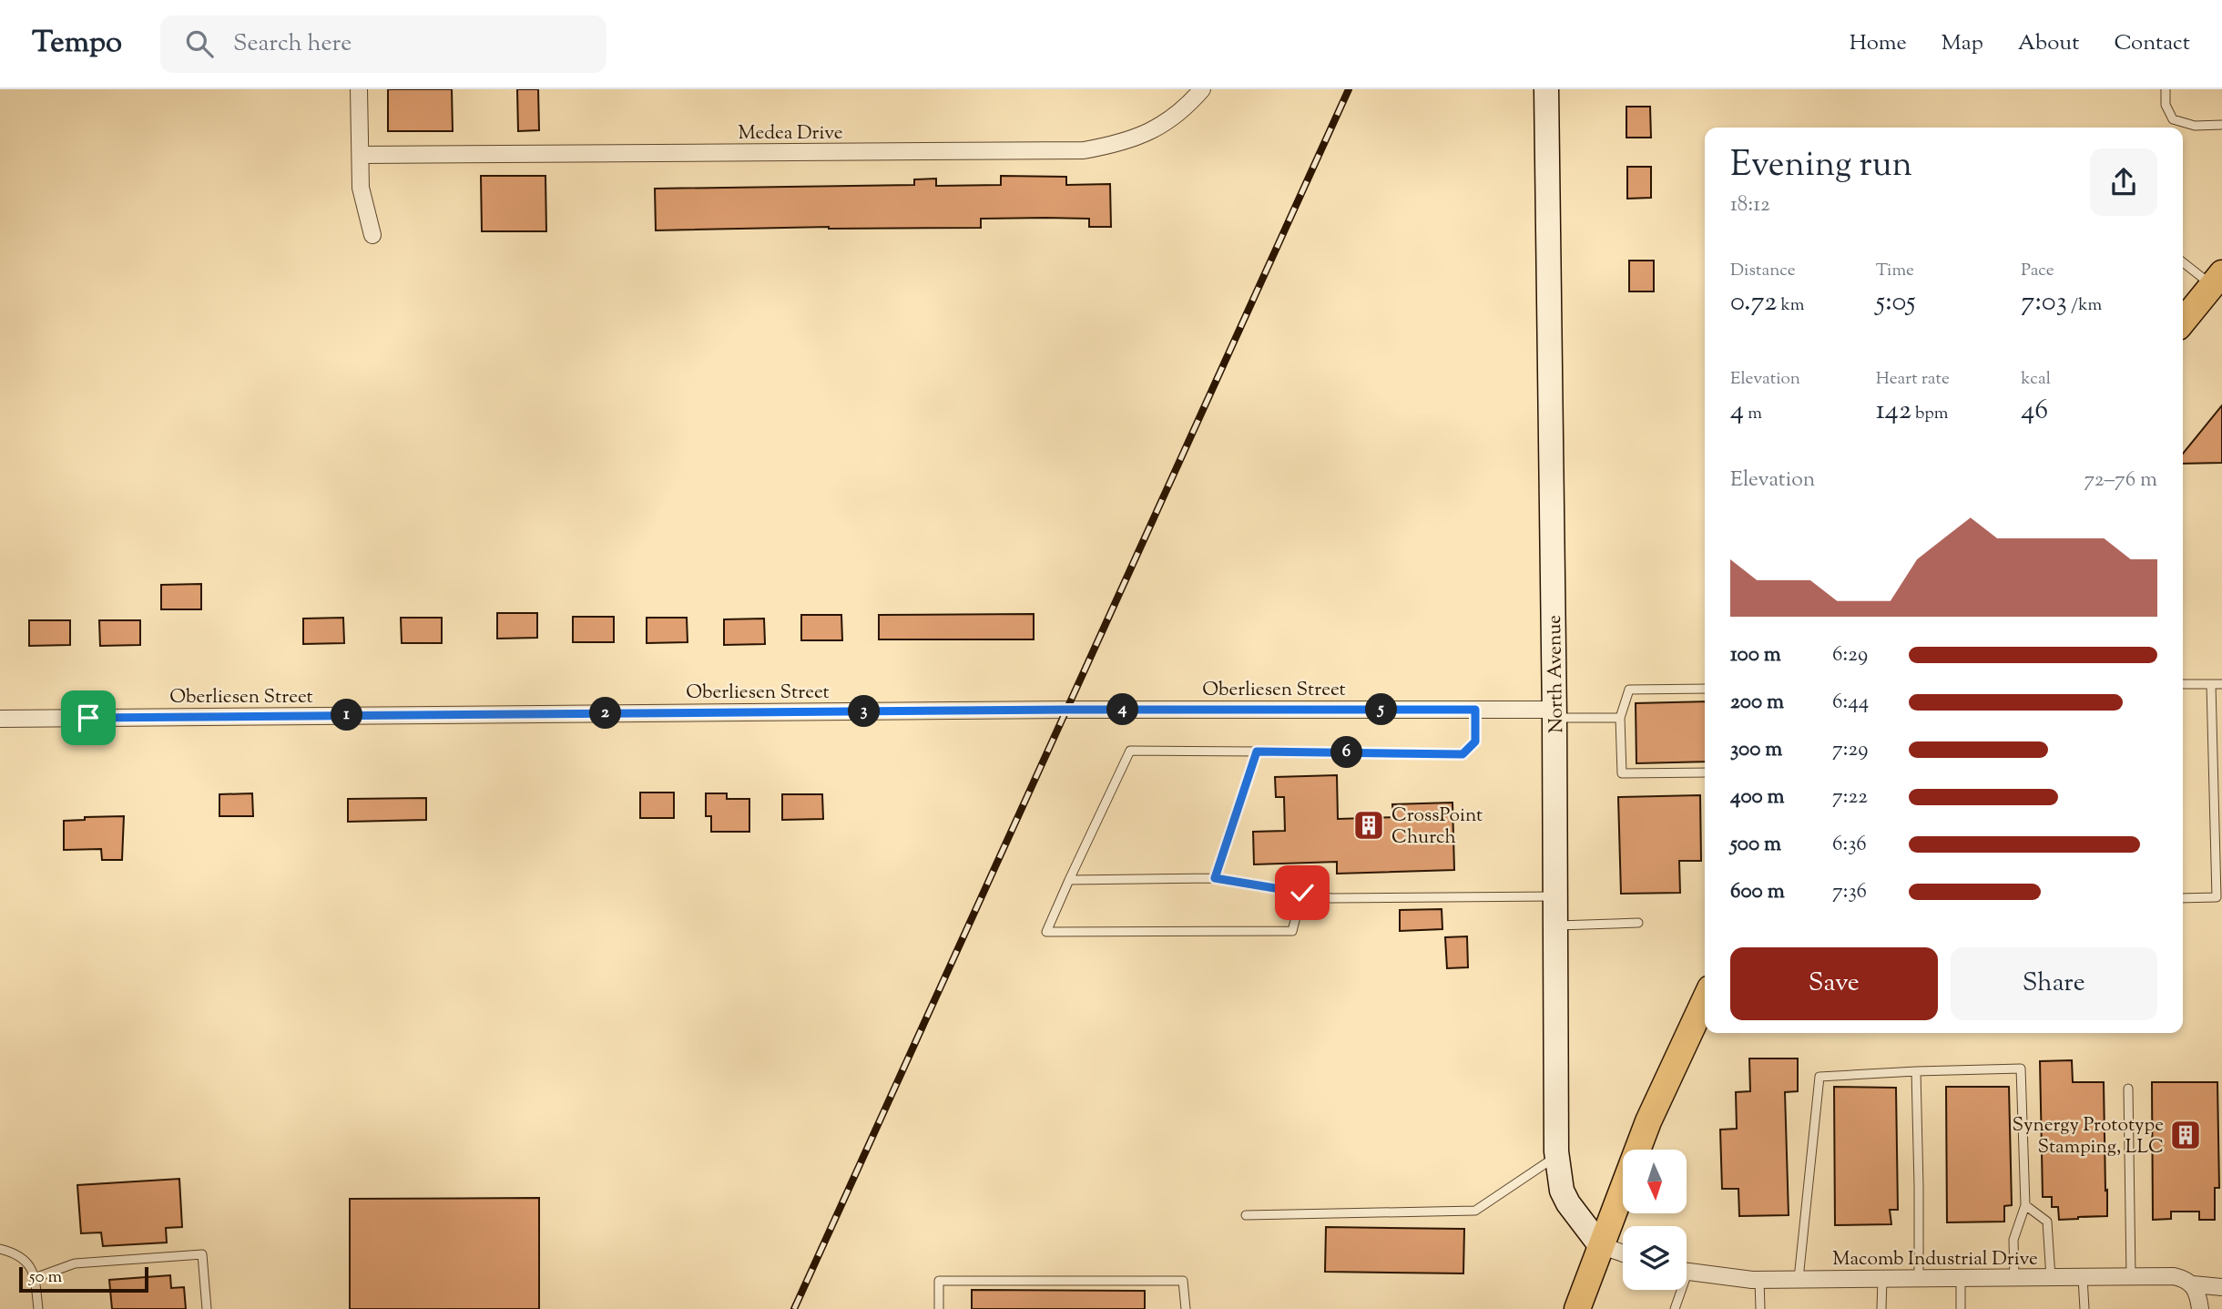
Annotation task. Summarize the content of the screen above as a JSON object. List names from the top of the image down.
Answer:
{
  "streets": {
    "main road": ["North Avenue"],
    "street": ["Medea Drive", "Oberliesen Street", "Macomb Industrial Drive"]
  },
  "crossings": [
    ["North Avenue", "Oberliesen Street"]
  ],
  "places": {
    "building": ["CrossPoint Church", "Synergy Prototype Stamping, LLC"]
  },
  "scale_bar": "50 m",
  "north": "bottom",
  "page": {
    "header": "Tempo",
    "search": "Search here",
    "nav": [
      "Home",
      "Map",
      "About",
      "Contact"
    ],
    "heading": ["Evening run", "18:12"],
    "stats": [
      ["Distance", "0.72 km"],
      ["Time", "5:05"],
      ["Pace", "7:03 /km"],
      ["Elevation", "4 m"],
      ["Heart rate", "142 bpm"],
      ["kcal", "46"]
    ],
    "chart": ["Elevation", "72–76 m"],
    "list": [
      {
        "name": "100 m",
        "note": "6:29"
      },
      {
        "name": "200 m",
        "note": "6:44"
      },
      {
        "name": "300 m",
        "note": "7:29"
      },
      {
        "name": "400 m",
        "note": "7:22"
      },
      {
        "name": "500 m",
        "note": "6:36"
      },
      {
        "name": "600 m",
        "note": "7:36"
      }
    ],
    "pins": [
      "4",
      "5",
      "3",
      "2",
      "1",
      "6"
    ],
    "buttons": ["Save", "Share"],
    "scale": "50 m"
  }
}
